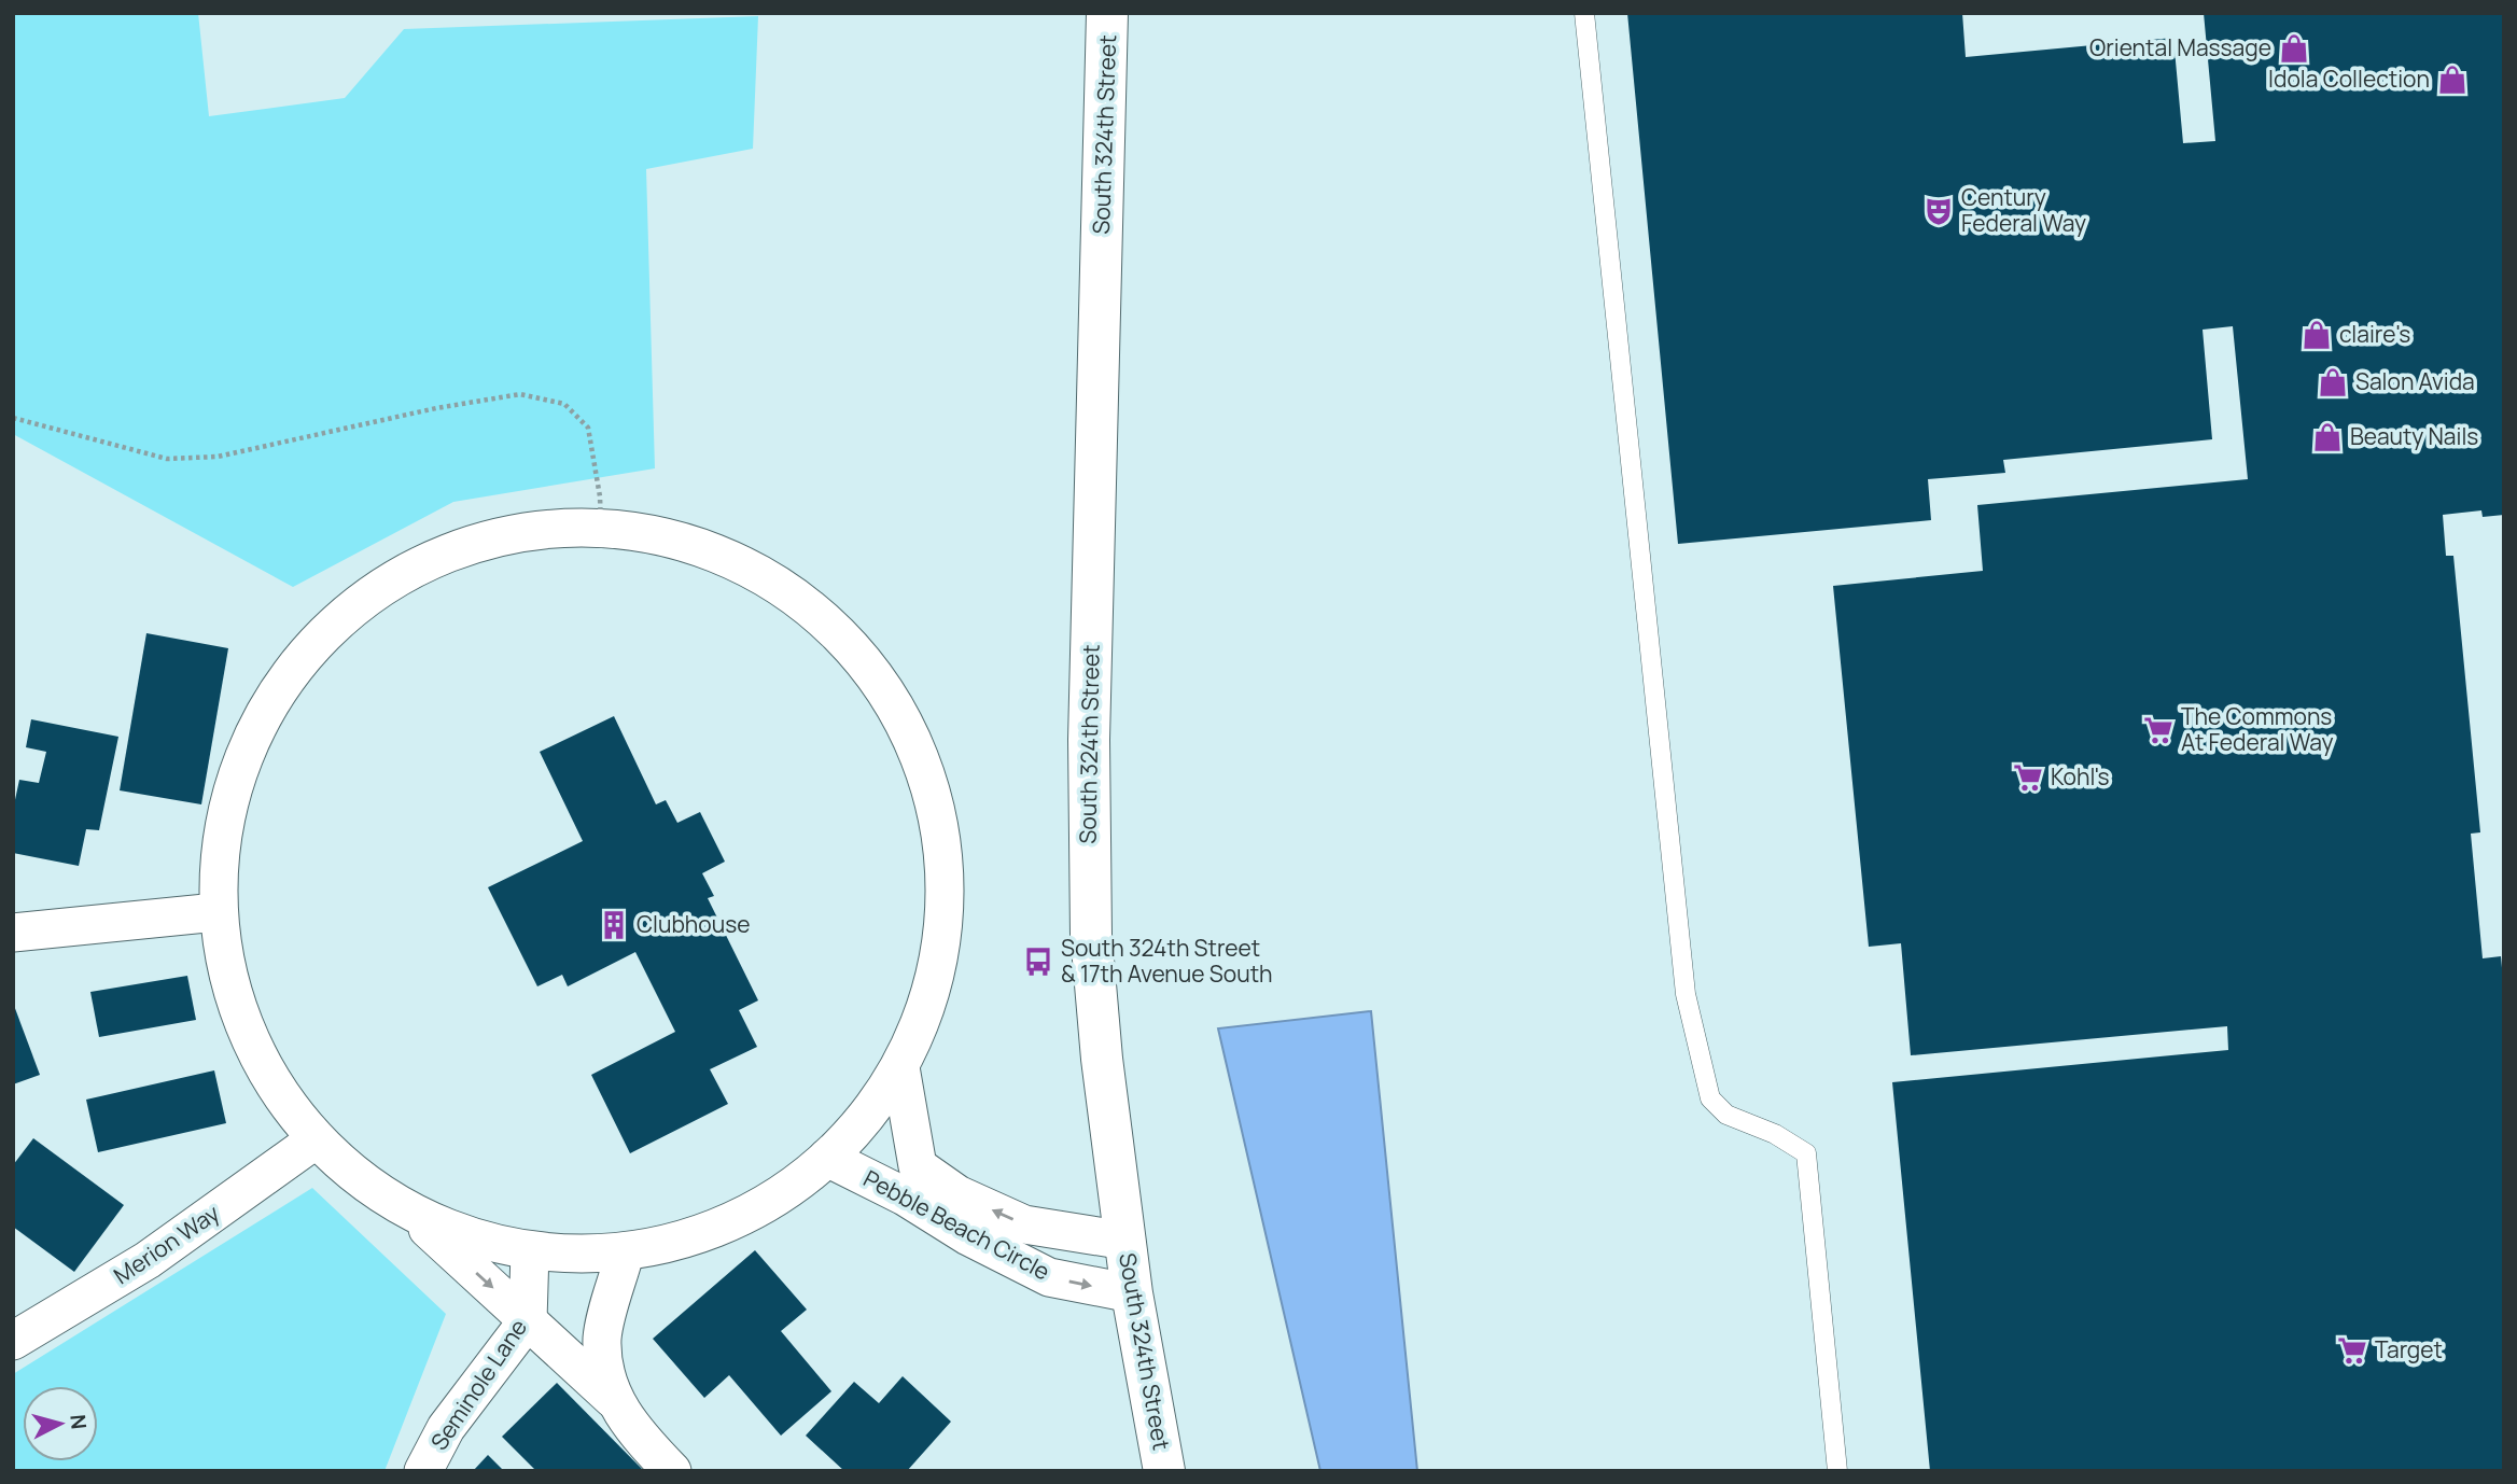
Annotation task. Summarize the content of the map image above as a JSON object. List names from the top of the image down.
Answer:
{
  "streets": {
    "street": [
      "South 324th Street",
      "Pebble Beach Circle",
      "Merion Way",
      "Seminole Lane"
    ]
  },
  "crossings": [
    ["South 324th Street", "Pebble Beach Circle"]
  ],
  "places": {
    "shop": [
      "Oriental Massage",
      "Idola Collection",
      "claire's",
      "Salon Avida",
      "Beauty Nails"
    ],
    "theatre": ["Century Federal Way"],
    "supermarket": ["The Commons At Federal Way", "Kohl's", "Target"],
    "building": ["Clubhouse"],
    "bus stop": ["South 324th Street & 17th Avenue South"]
  },
  "north": "right"
}
